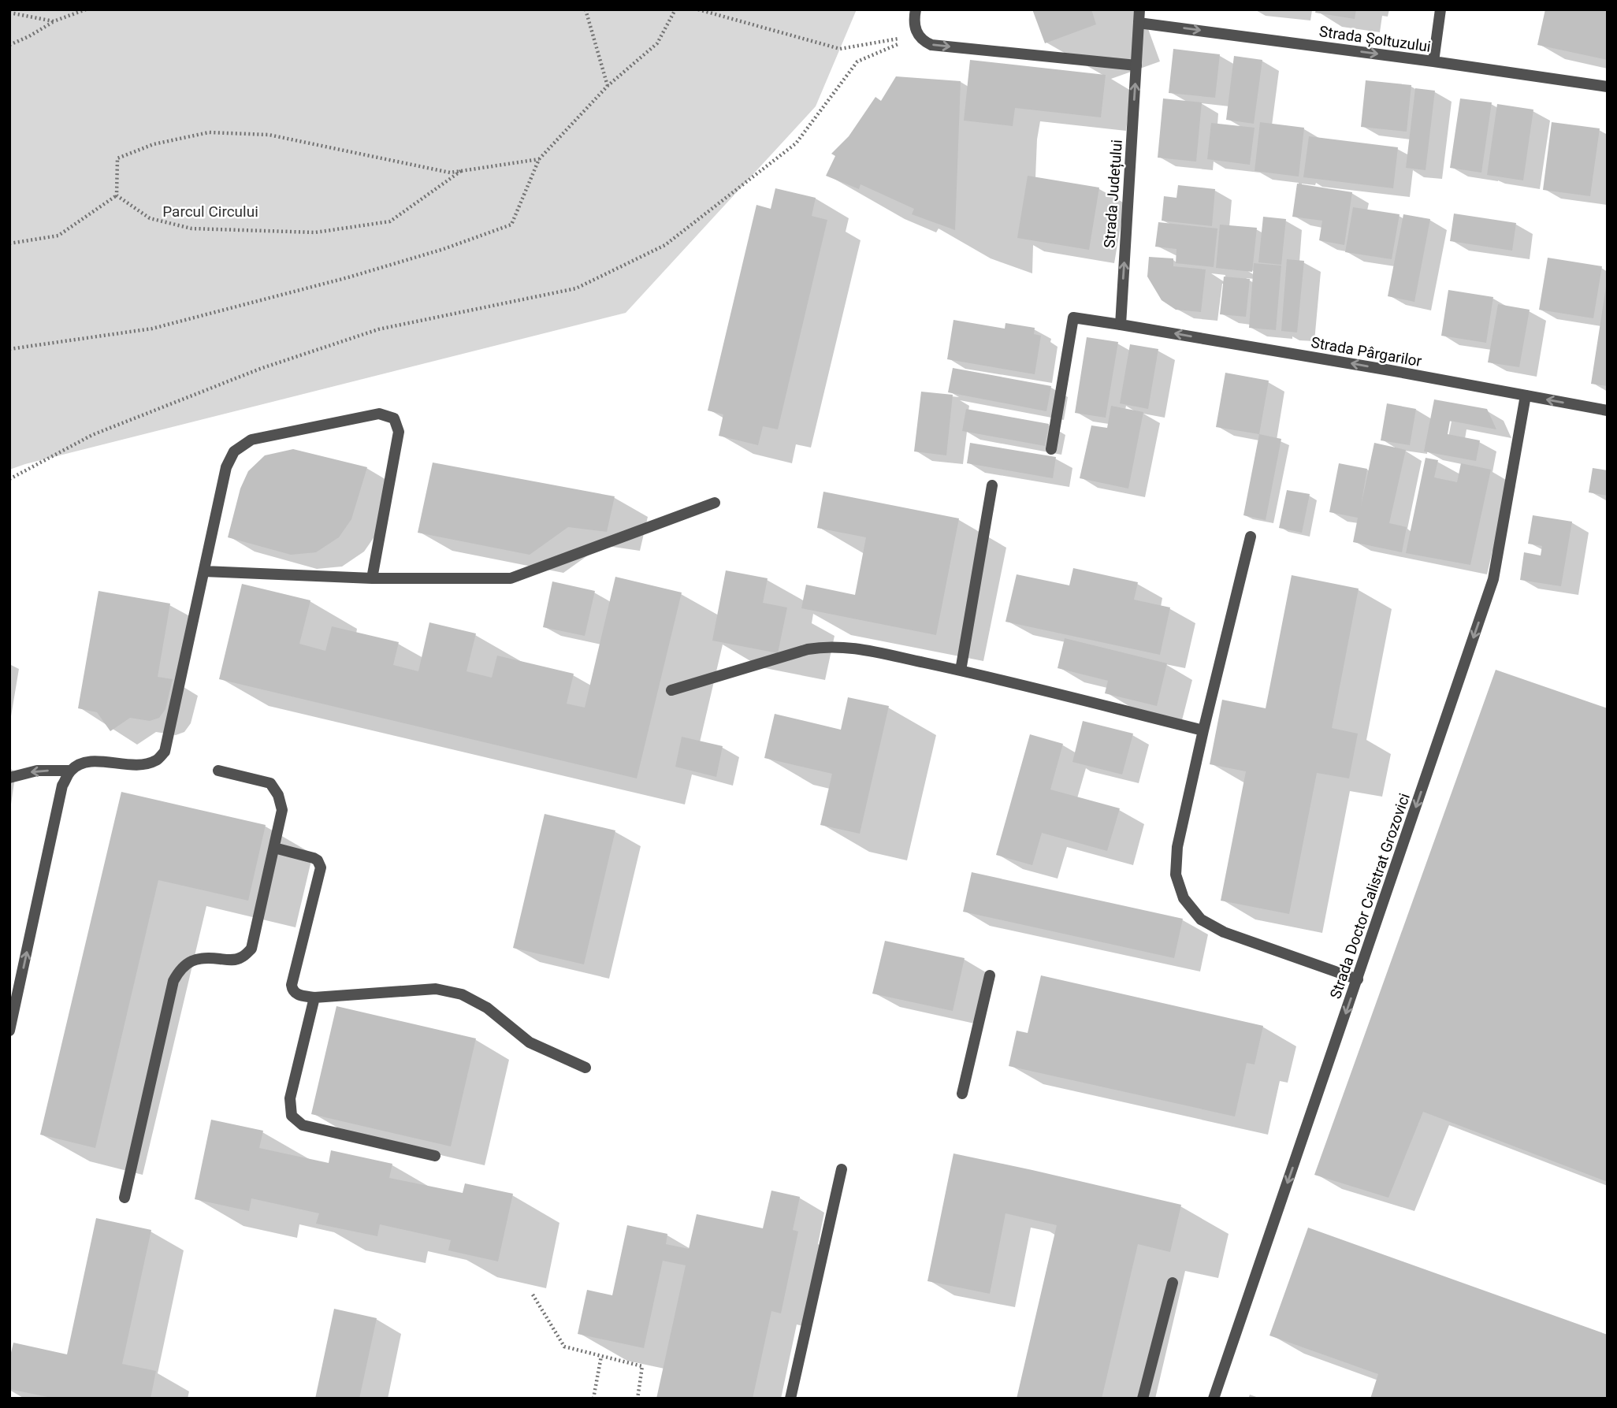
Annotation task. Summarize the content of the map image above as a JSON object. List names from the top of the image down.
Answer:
{
  "streets": {
    "street": [
      "Strada Șoltuzului",
      "Strada Județului",
      "Strada Pârgarilor",
      "Strada Doctor Calistrat Grozovici"
    ]
  },
  "crossings": [
    ["Strada Șoltuzului", "Strada Județului"],
    ["Strada Județului", "Strada Pârgarilor"],
    ["Strada Pârgarilor", "Strada Doctor Calistrat Grozovici"]
  ],
  "one_way": [
    "Strada Șoltuzului",
    "Strada Județului",
    "Strada Pârgarilor",
    "Strada Doctor Calistrat Grozovici"
  ],
  "parks": ["Parcul Circului"]
}
